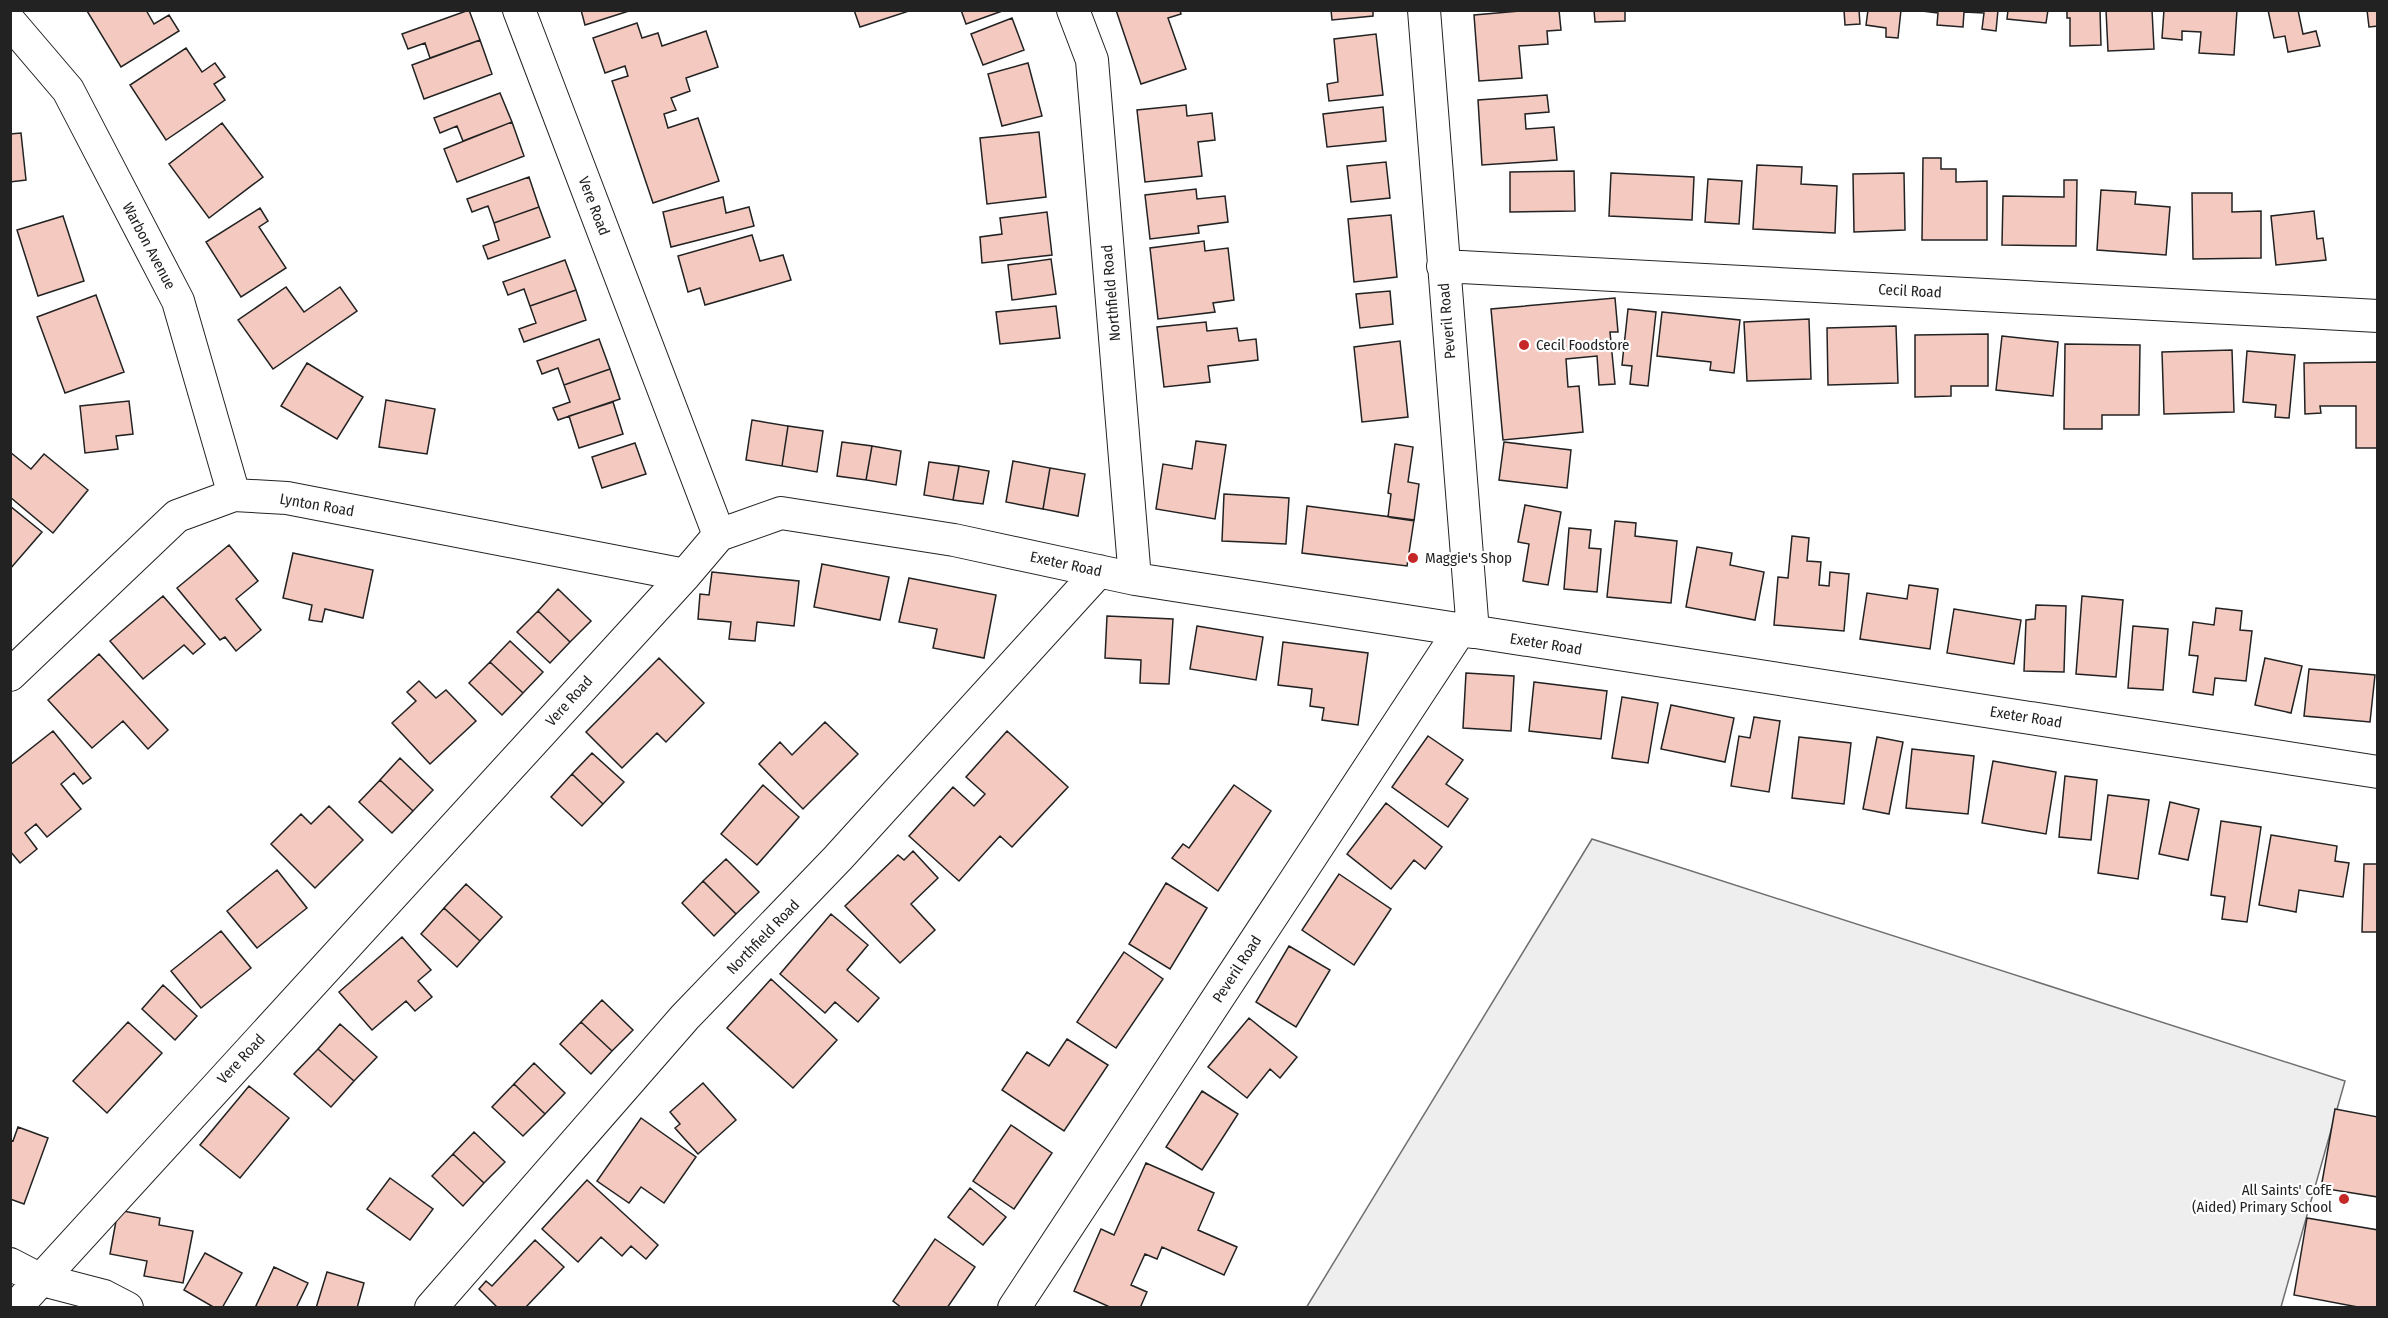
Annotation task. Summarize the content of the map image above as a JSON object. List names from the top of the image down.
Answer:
{
  "streets": {
    "street": [
      "Vere Road",
      "Warbon Avenue",
      "Cecil Road",
      "Northfield Road",
      "Peveril Road",
      "Lynton Road",
      "Exeter Road"
    ]
  },
  "crossings": [
    ["Vere Road", "Lynton Road"],
    ["Vere Road", "Exeter Road"],
    ["Warbon Avenue", "Lynton Road"],
    ["Cecil Road", "Peveril Road"],
    ["Northfield Road", "Exeter Road"],
    ["Peveril Road", "Exeter Road"]
  ],
  "places": ["Cecil Foodstore", "Maggie's Shop", "All Saints' CofE (Aided) Primary School"]
}
